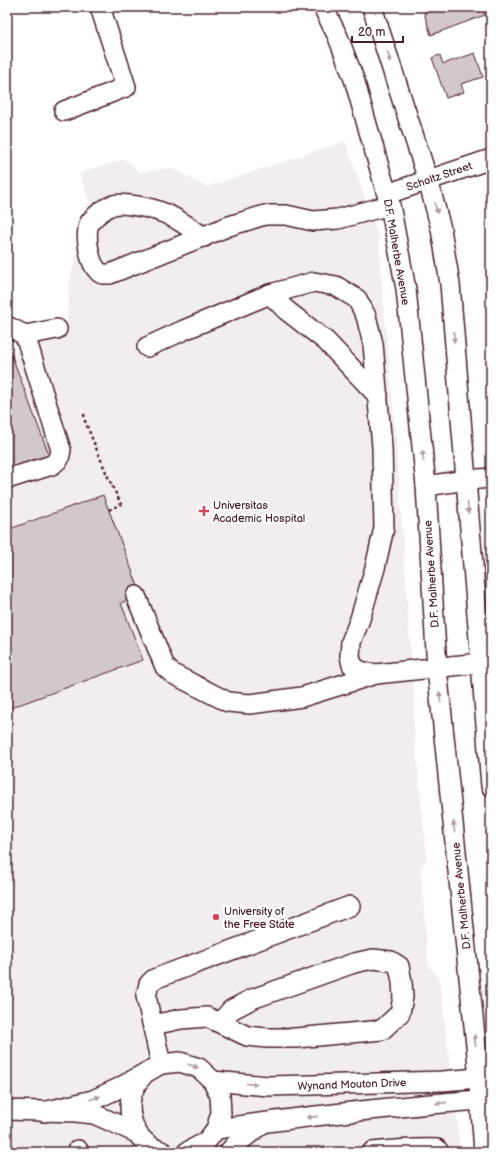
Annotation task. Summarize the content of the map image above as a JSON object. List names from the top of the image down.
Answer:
{
  "streets": {
    "street": ["Scholtz Street", "D.F. Malherbe Avenue", "Wynand Mouton Drive"]
  },
  "crossings": [
    ["Scholtz Street", "D.F. Malherbe Avenue"],
    ["D.F. Malherbe Avenue", "Wynand Mouton Drive"]
  ],
  "places": {
    "health": ["Universitas Academic Hospital"],
    "other": ["University of the Free State"]
  },
  "scale_bar": "20 m"
}
